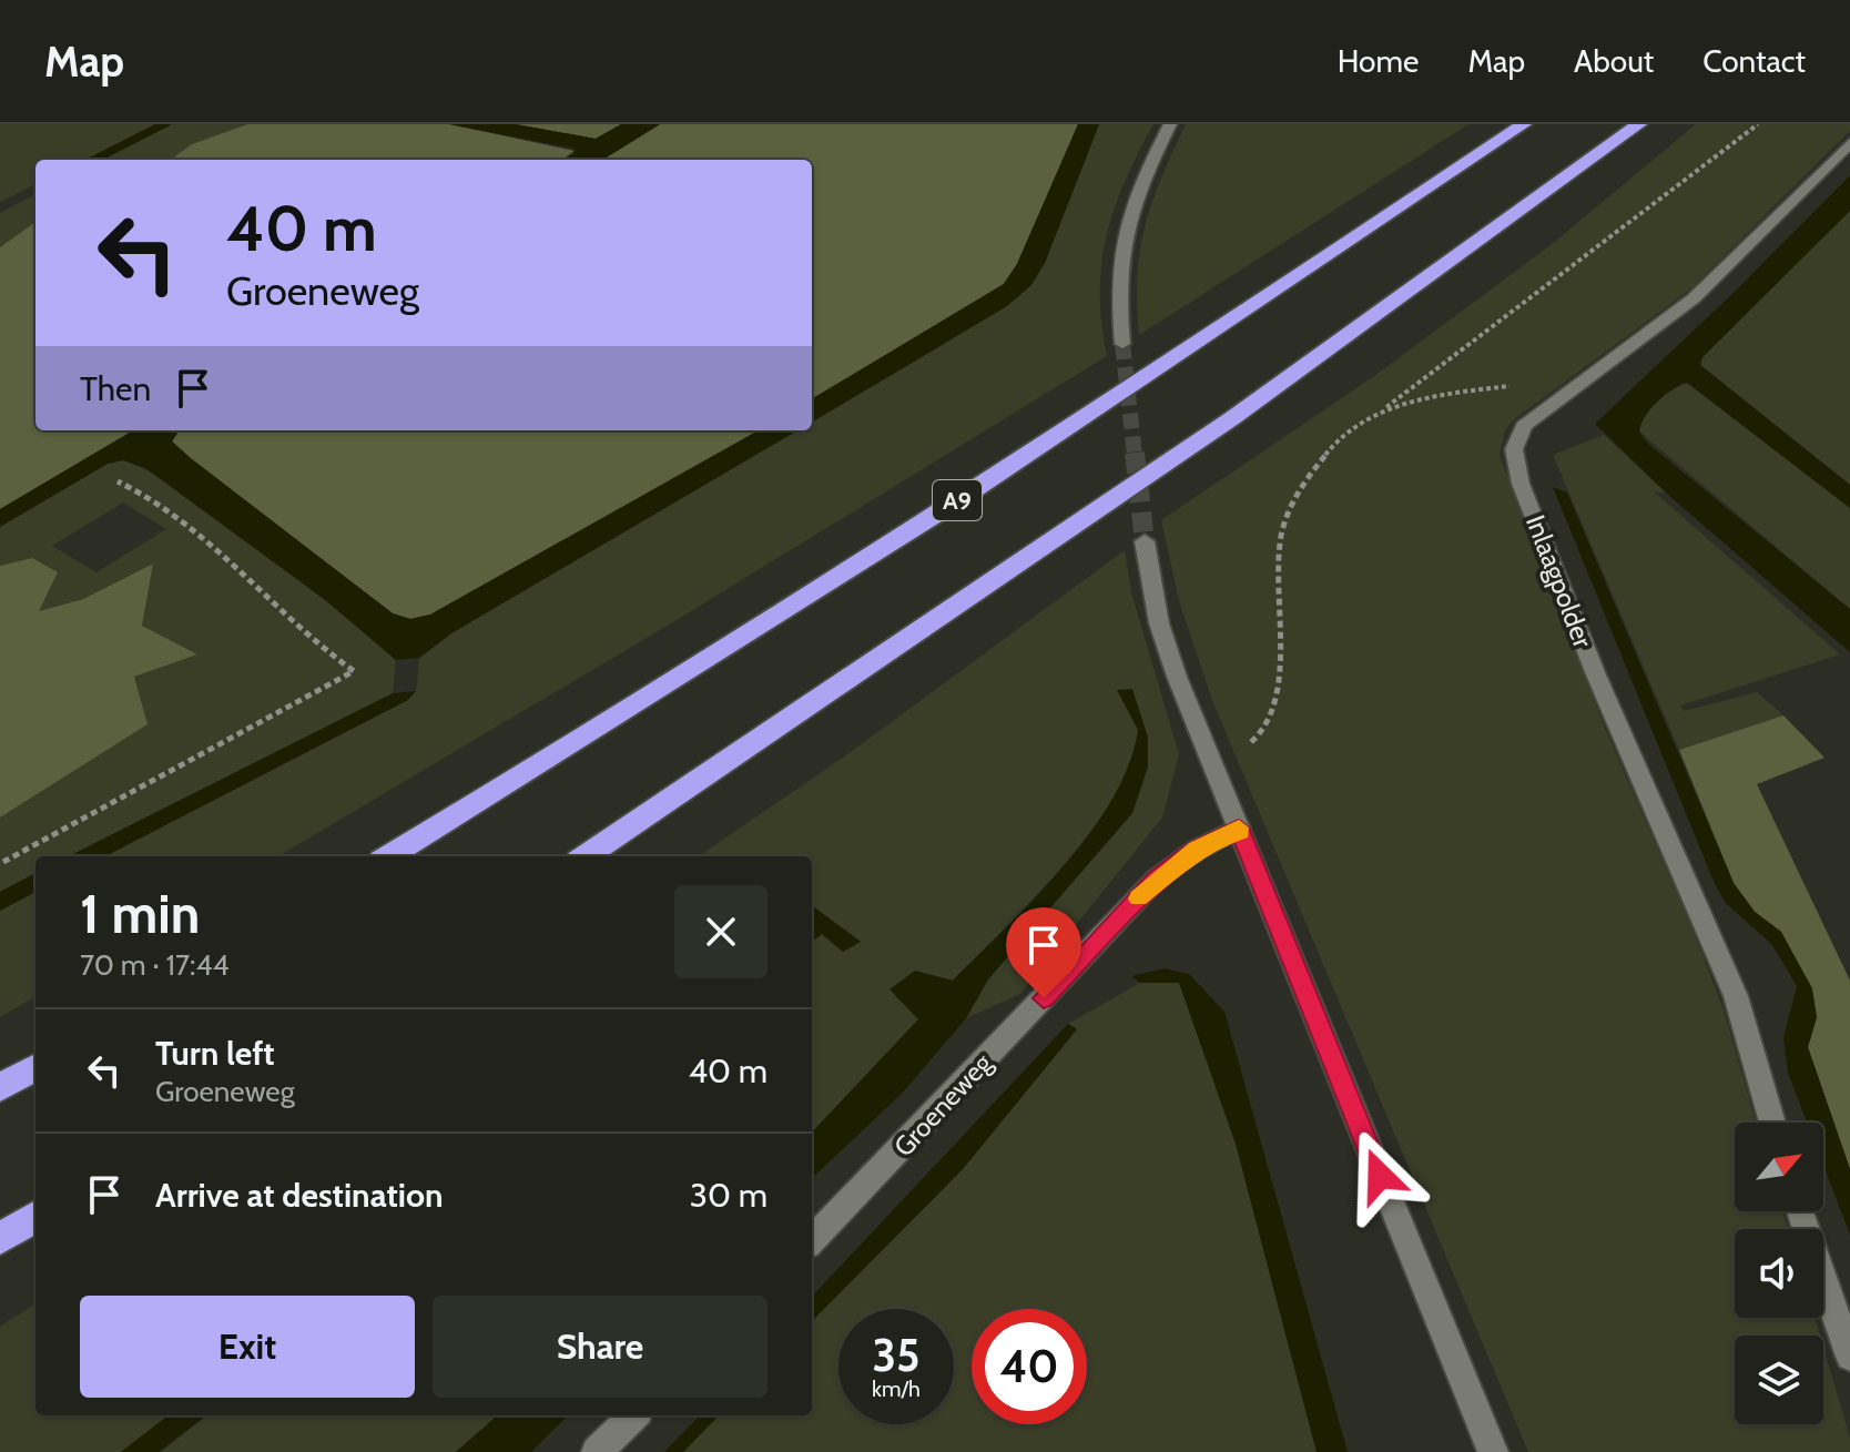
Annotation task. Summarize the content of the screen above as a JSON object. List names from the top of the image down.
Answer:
{
  "streets": {
    "highway": ["A9"],
    "street": ["Inlaagpolder", "Groeneweg"]
  },
  "north": "top right",
  "page": {
    "header": "Map",
    "nav": [
      "Home",
      "Map",
      "About",
      "Contact"
    ],
    "turn": ["40 m", "Groeneweg"],
    "then": "Then",
    "heading": ["1 min", "70 m · 17:44"],
    "list": [
      {
        "name": "Turn left",
        "note": "Groeneweg",
        "value": "40 m"
      },
      {
        "name": "Arrive at destination",
        "value": "30 m"
      }
    ],
    "buttons": ["Exit", "Share"],
    "speed": "35 km/h",
    "limit": "40"
  }
}
